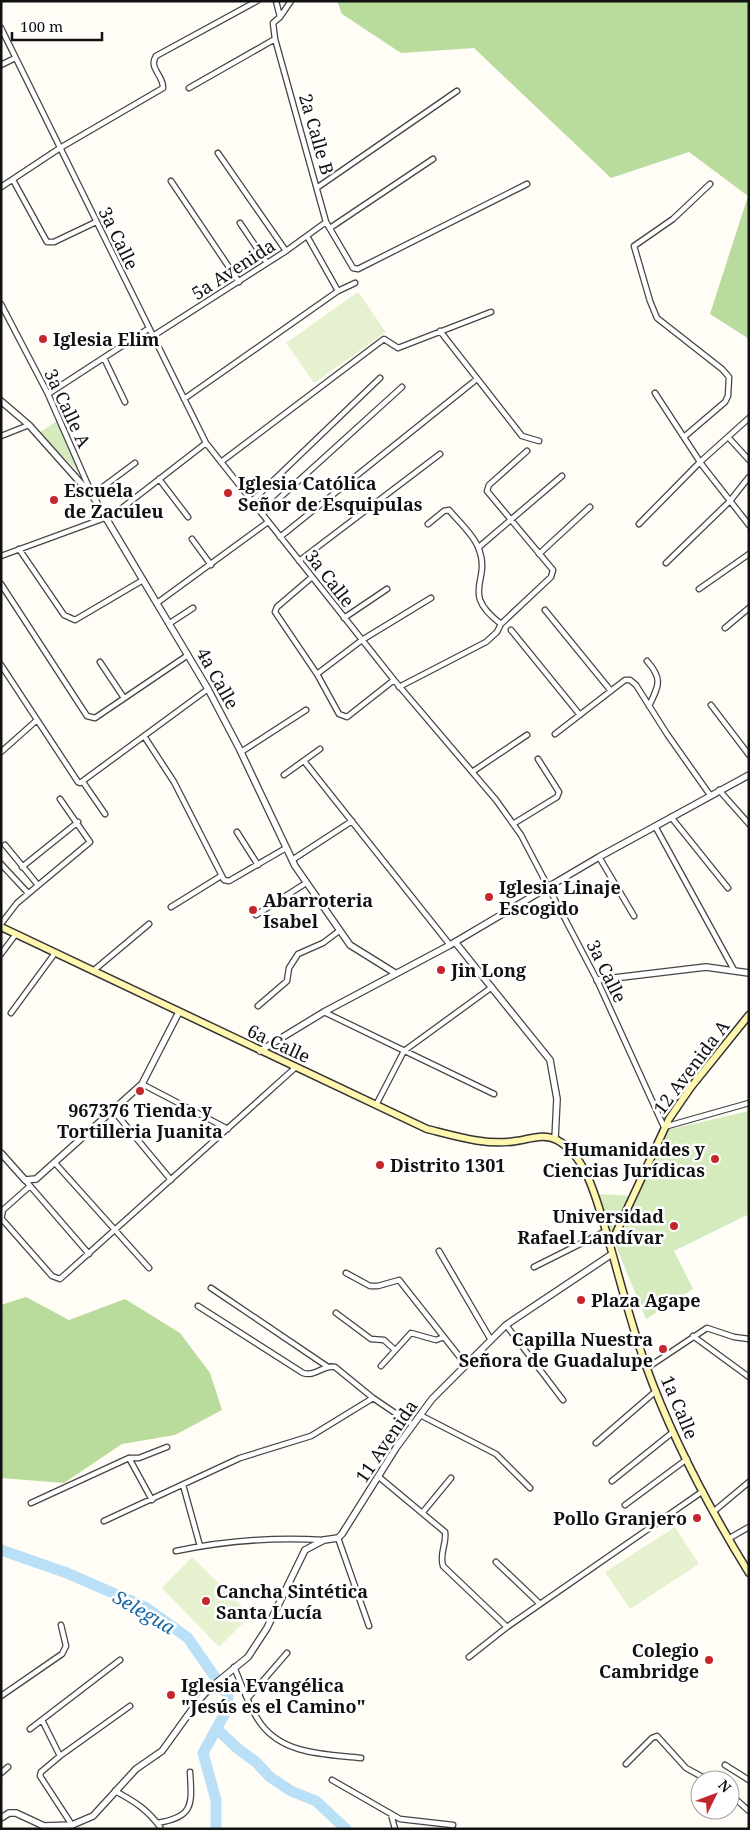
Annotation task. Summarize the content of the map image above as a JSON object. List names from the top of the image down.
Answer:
{
  "streets": {
    "main road": ["6a Calle", "12 Avenida A", "1a Calle"],
    "street": [
      "2a Calle B",
      "3a Calle",
      "5a Avenida",
      "3a Calle A",
      "4a Calle",
      "11 Avenida"
    ]
  },
  "crossings": [
    ["2a Calle B", "5a Avenida"],
    ["3a Calle", "5a Avenida"],
    ["3a Calle", "12 Avenida A"],
    ["3a Calle A", "4a Calle"],
    ["6a Calle", "1a Calle"],
    ["12 Avenida A", "1a Calle"],
    ["12 Avenida A", "11 Avenida"],
    ["1a Calle", "11 Avenida"]
  ],
  "water": ["Selegua"],
  "places": [
    "Iglesia Elim",
    "Iglesia Católica Señor de Esquipulas",
    "Escuela de Zaculeu",
    "Iglesia Linaje Escogido",
    "Abarroteria Isabel",
    "Jin Long",
    "967376 Tienda y Tortilleria Juanita",
    "Humanidades y Ciencias Jurídicas",
    "Distrito 1301",
    "Universidad Rafael Landívar",
    "Plaza Agape",
    "Capilla Nuestra Señora de Guadalupe",
    "Pollo Granjero",
    "Cancha Sintética Santa Lucía",
    "Colegio Cambridge",
    "Iglesia Evangélica \"Jesús es el Camino\""
  ],
  "scale_bar": "100 m",
  "north": "top right"
}
